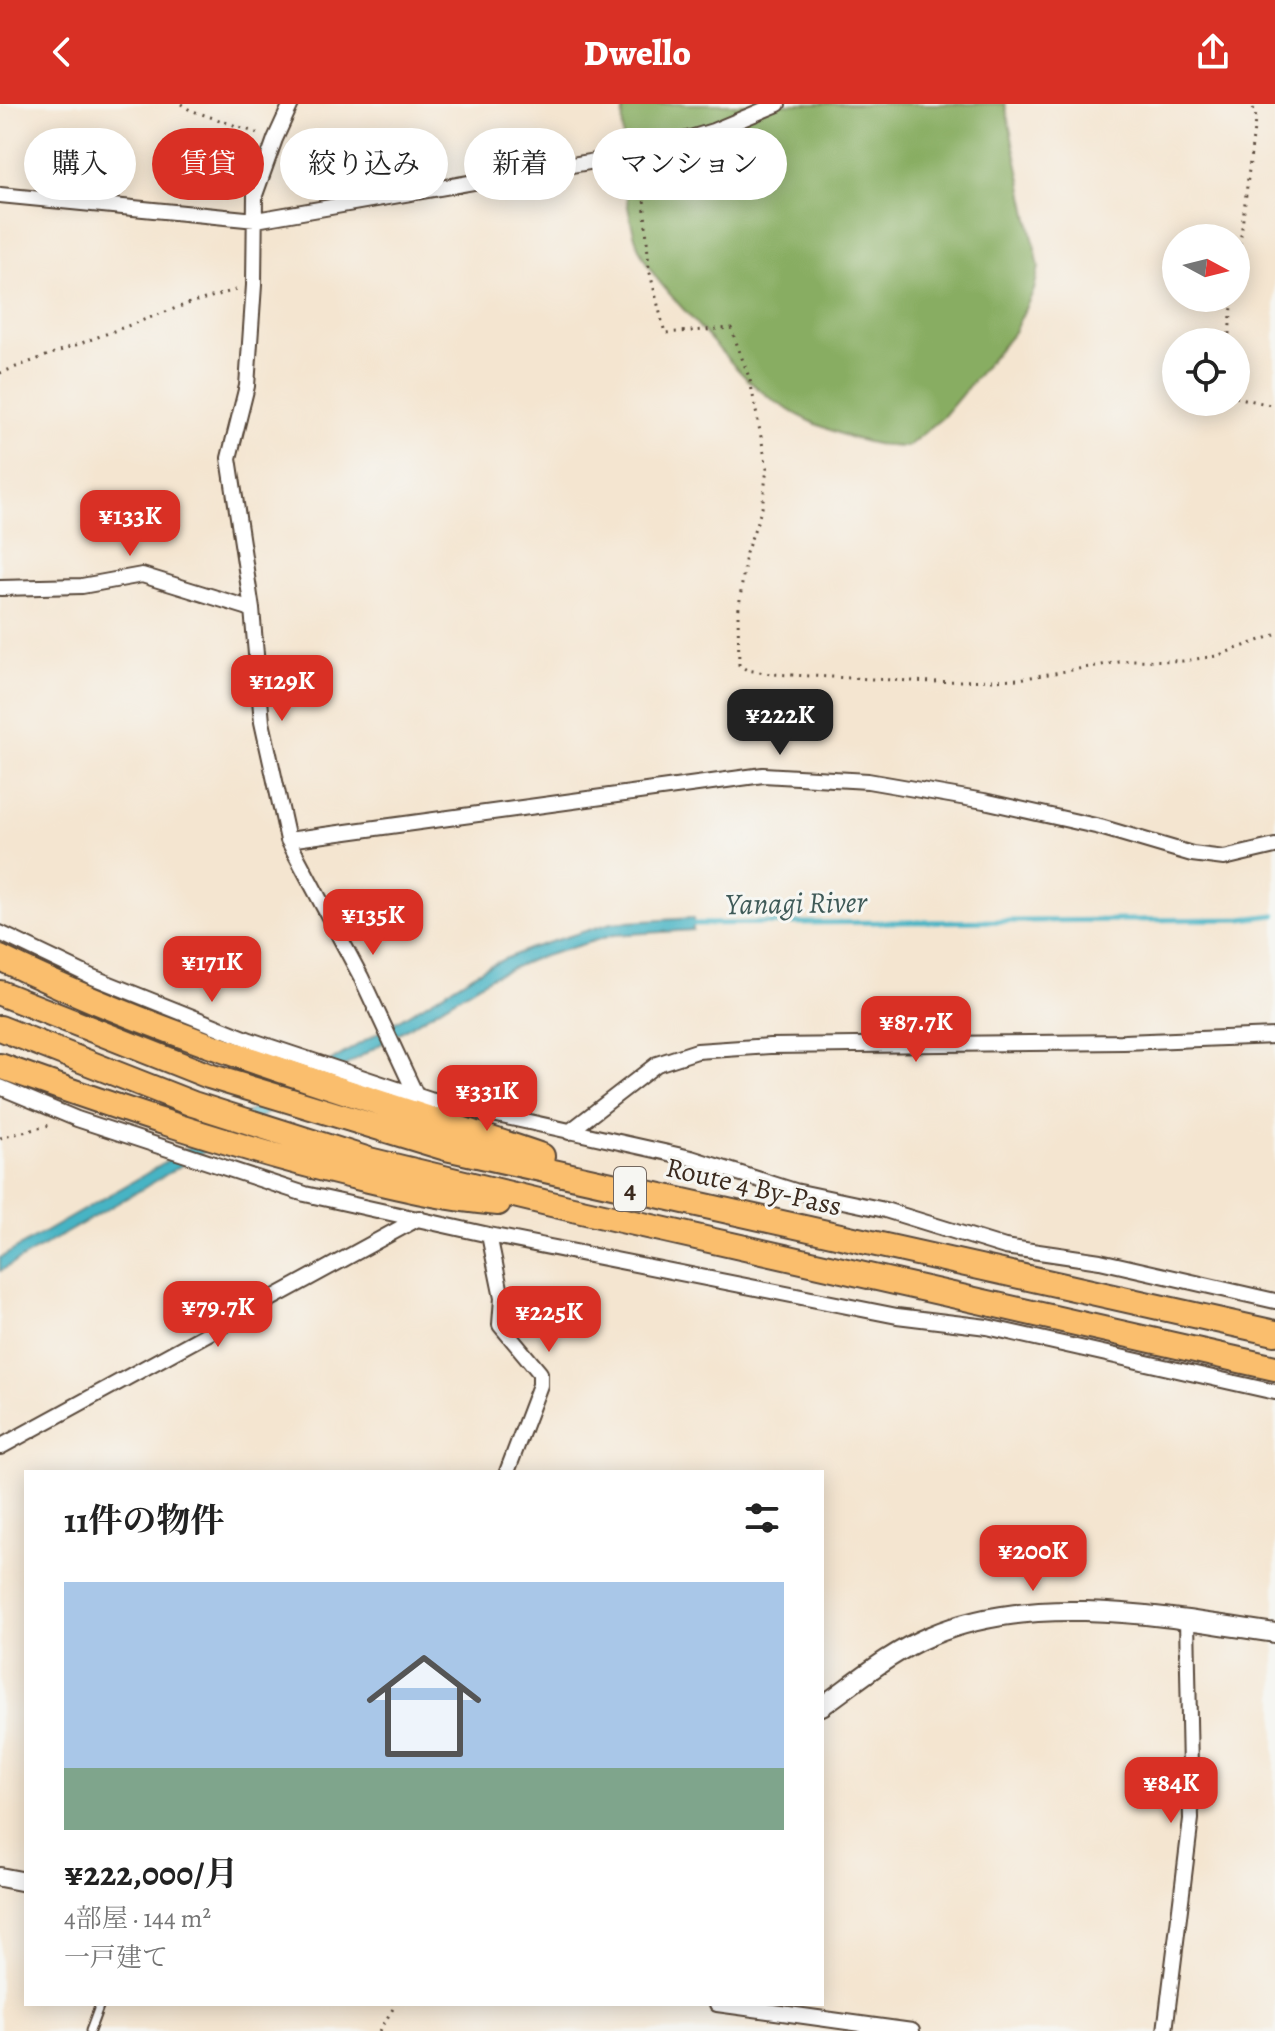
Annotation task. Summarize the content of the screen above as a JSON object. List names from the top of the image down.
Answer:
{
  "streets": {
    "highway": ["Route 4 By-Pass", "4"]
  },
  "water": ["Yanagi River"],
  "north": "right",
  "page": {
    "header": "Dwello",
    "chip": [
      "購入",
      "賃貸",
      "絞り込み",
      "新着",
      "マンション"
    ],
    "price": [
      "¥133K",
      "¥129K",
      "¥222K",
      "¥135K",
      "¥171K",
      "¥87.7K",
      "¥331K",
      "¥79.7K",
      "¥225K",
      "¥200K",
      "¥84K"
    ],
    "heading": "11件の物件",
    "list": [
      {
        "name": "¥222,000/月",
        "note": "4部屋 · 144 m² · 一戸建て"
      }
    ]
  }
}
